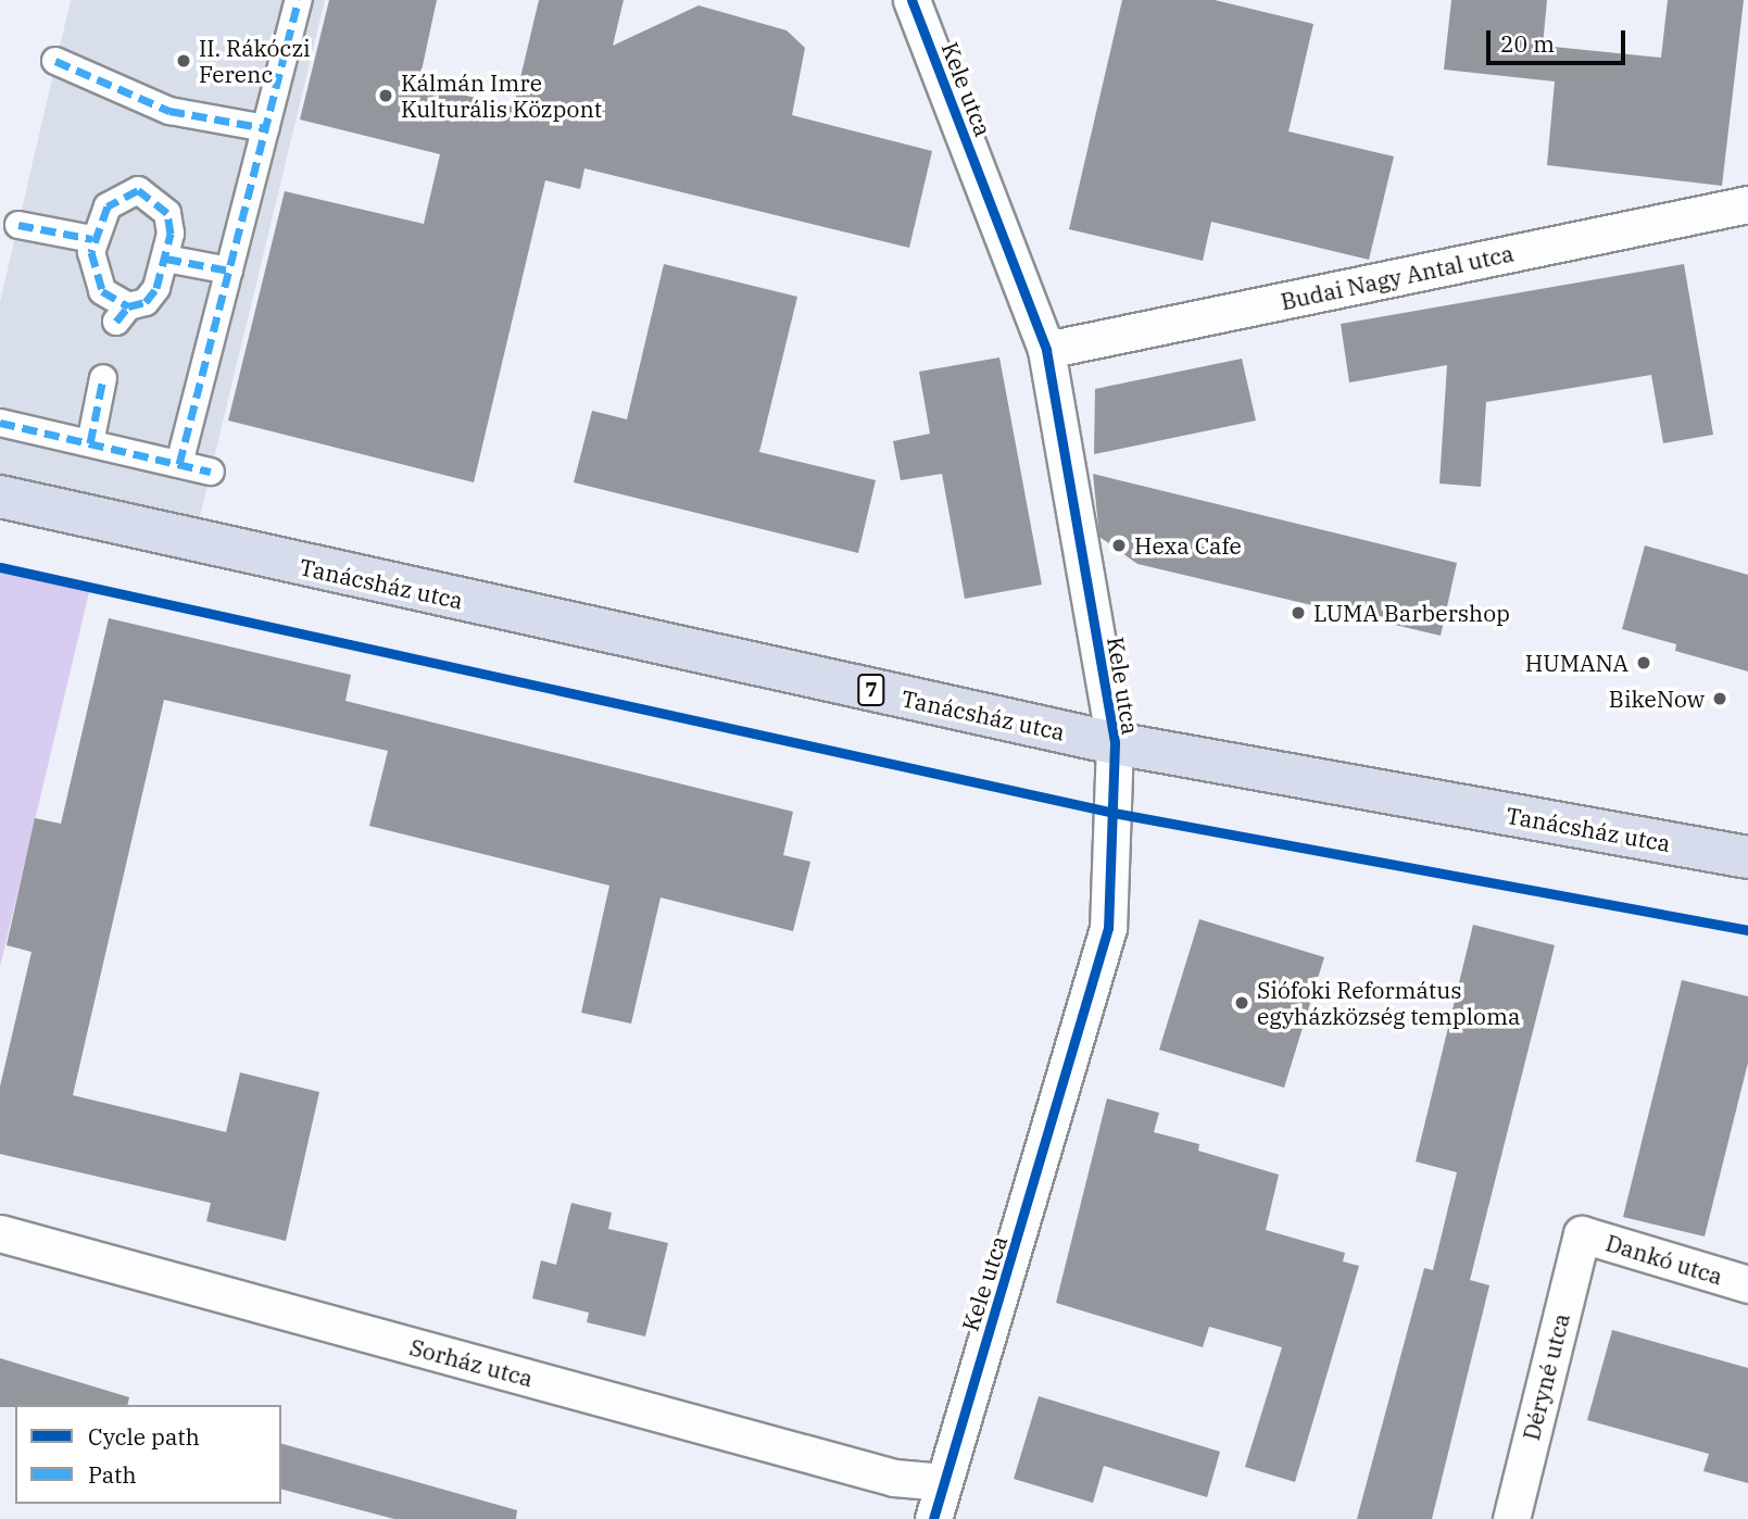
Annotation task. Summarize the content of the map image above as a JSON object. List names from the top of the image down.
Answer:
{
  "streets": {
    "main road": ["Tanácsház utca", "7"],
    "street": [
      "Kele utca",
      "Budai Nagy Antal utca",
      "Dankó utca",
      "Sorház utca",
      "Déryné utca"
    ]
  },
  "crossings": [
    ["Kele utca", "Budai Nagy Antal utca"],
    ["Kele utca", "Tanácsház utca"],
    ["Kele utca", "Sorház utca"],
    ["Dankó utca", "Déryné utca"]
  ],
  "places": [
    "II. Rákóczi Ferenc",
    "Kálmán Imre Kulturális Központ",
    "Hexa Cafe",
    "LUMA Barbershop",
    "HUMANA",
    "BikeNow",
    "Siófoki Református egyházközség temploma"
  ],
  "legend": ["Cycle path", "Path"],
  "scale_bar": "20 m"
}
